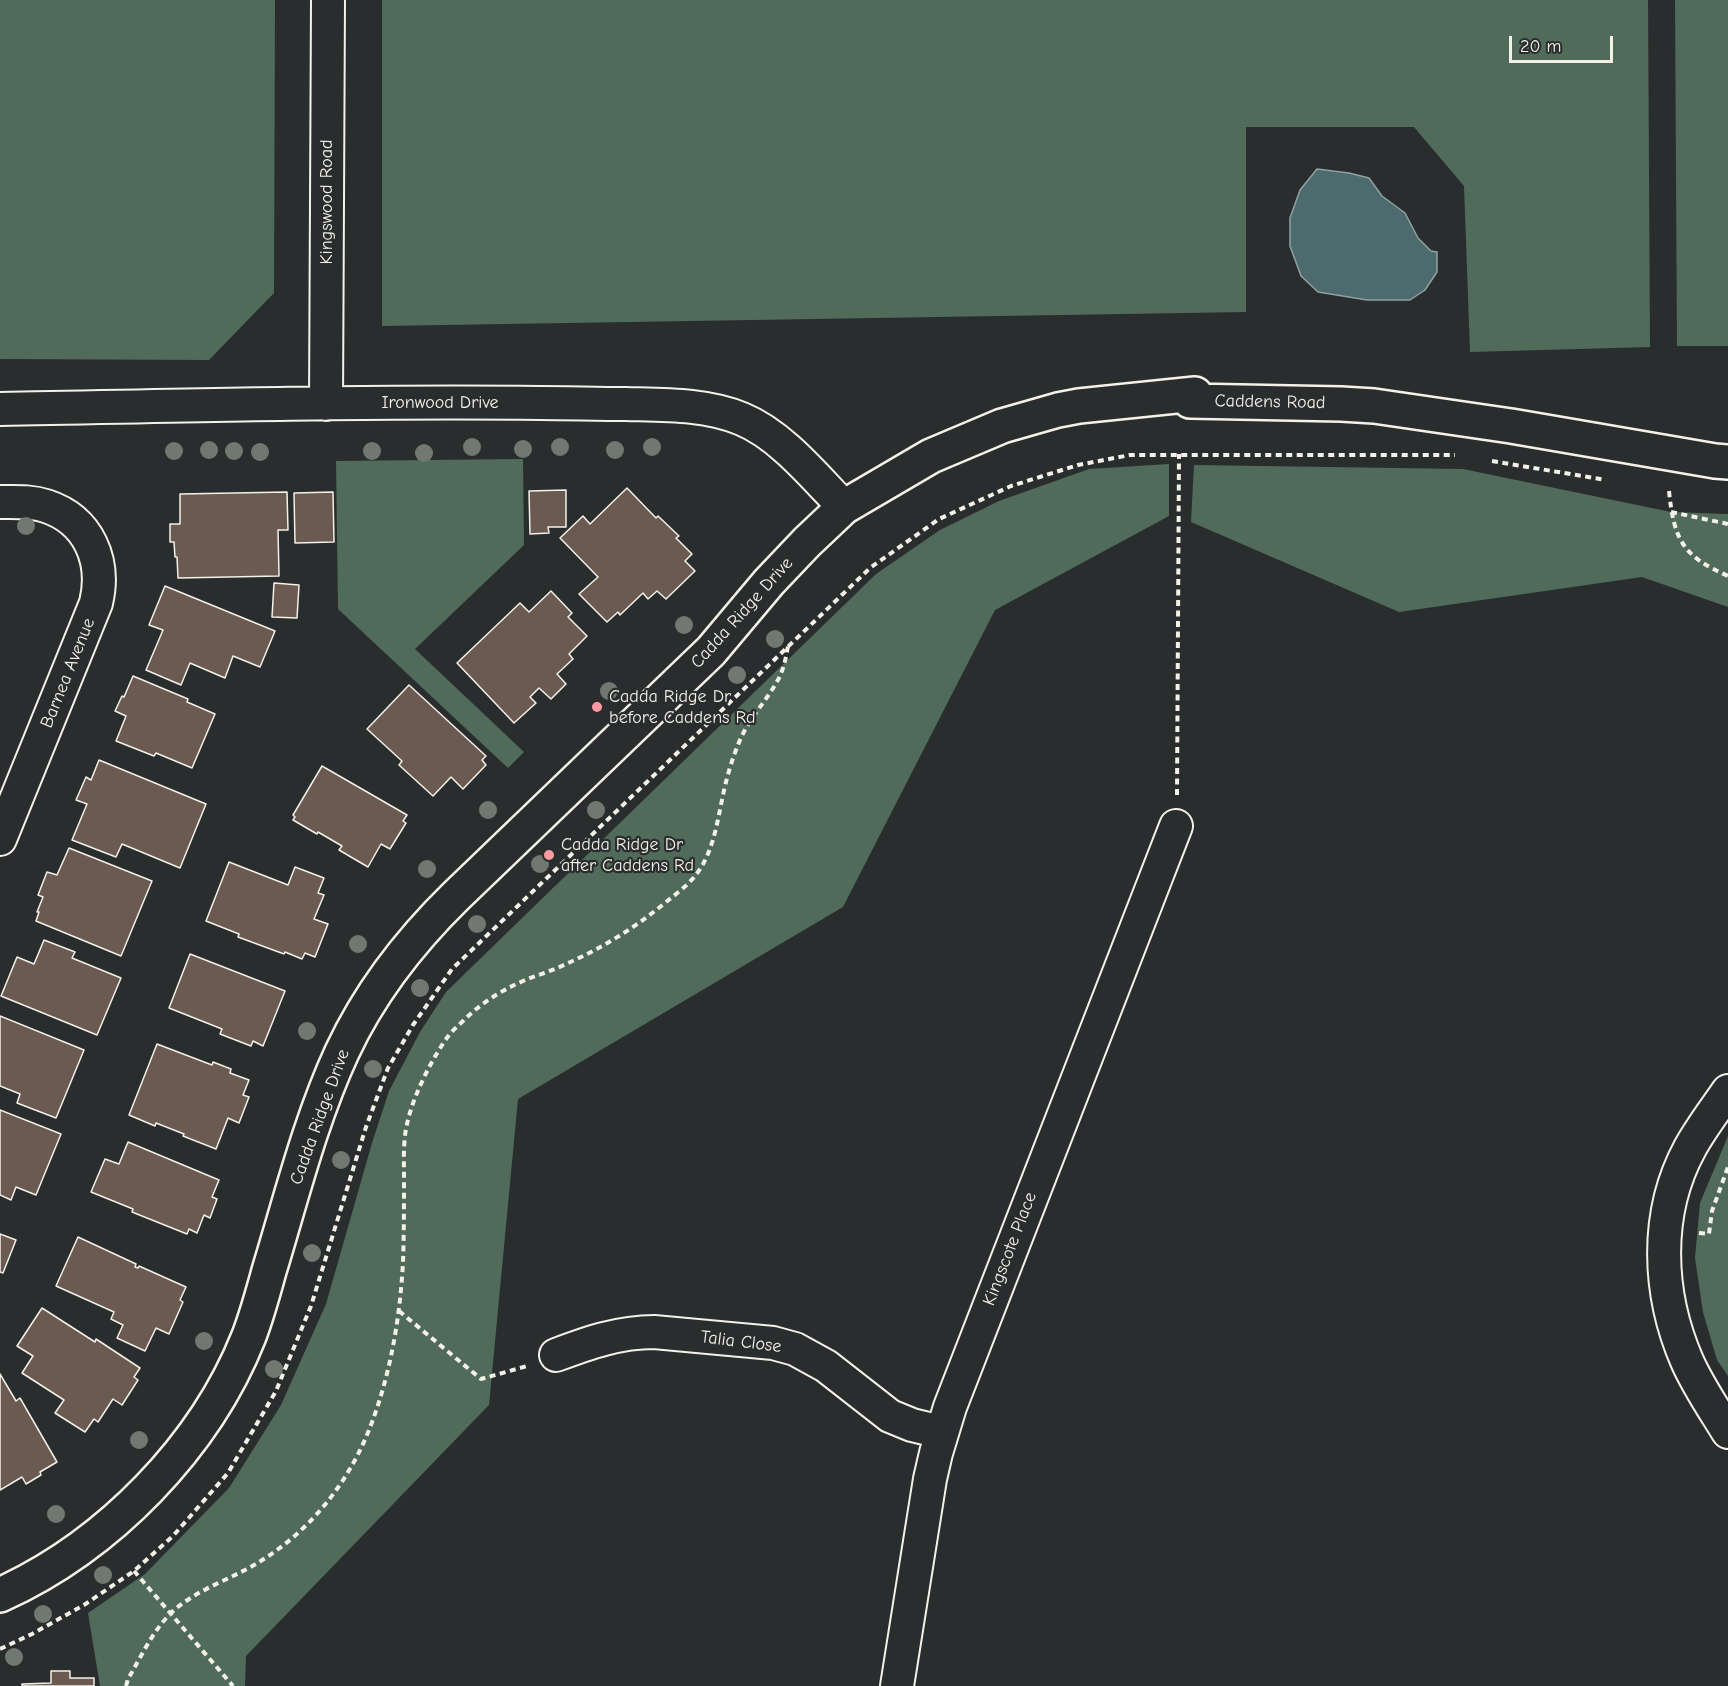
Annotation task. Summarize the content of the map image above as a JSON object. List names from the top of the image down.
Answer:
{
  "streets": {
    "street": [
      "Kingswood Road",
      "Caddens Road",
      "Ironwood Drive",
      "Cadda Ridge Drive",
      "Barnea Avenue",
      "Kingscote Place",
      "Talia Close"
    ]
  },
  "crossings": [
    ["Kingswood Road", "Ironwood Drive"],
    ["Caddens Road", "Ironwood Drive"],
    ["Caddens Road", "Cadda Ridge Drive"],
    ["Ironwood Drive", "Cadda Ridge Drive"],
    ["Kingscote Place", "Talia Close"]
  ],
  "places": ["Cadda Ridge Dr before Caddens Rd", "Cadda Ridge Dr after Caddens Rd"],
  "scale_bar": "20 m"
}
